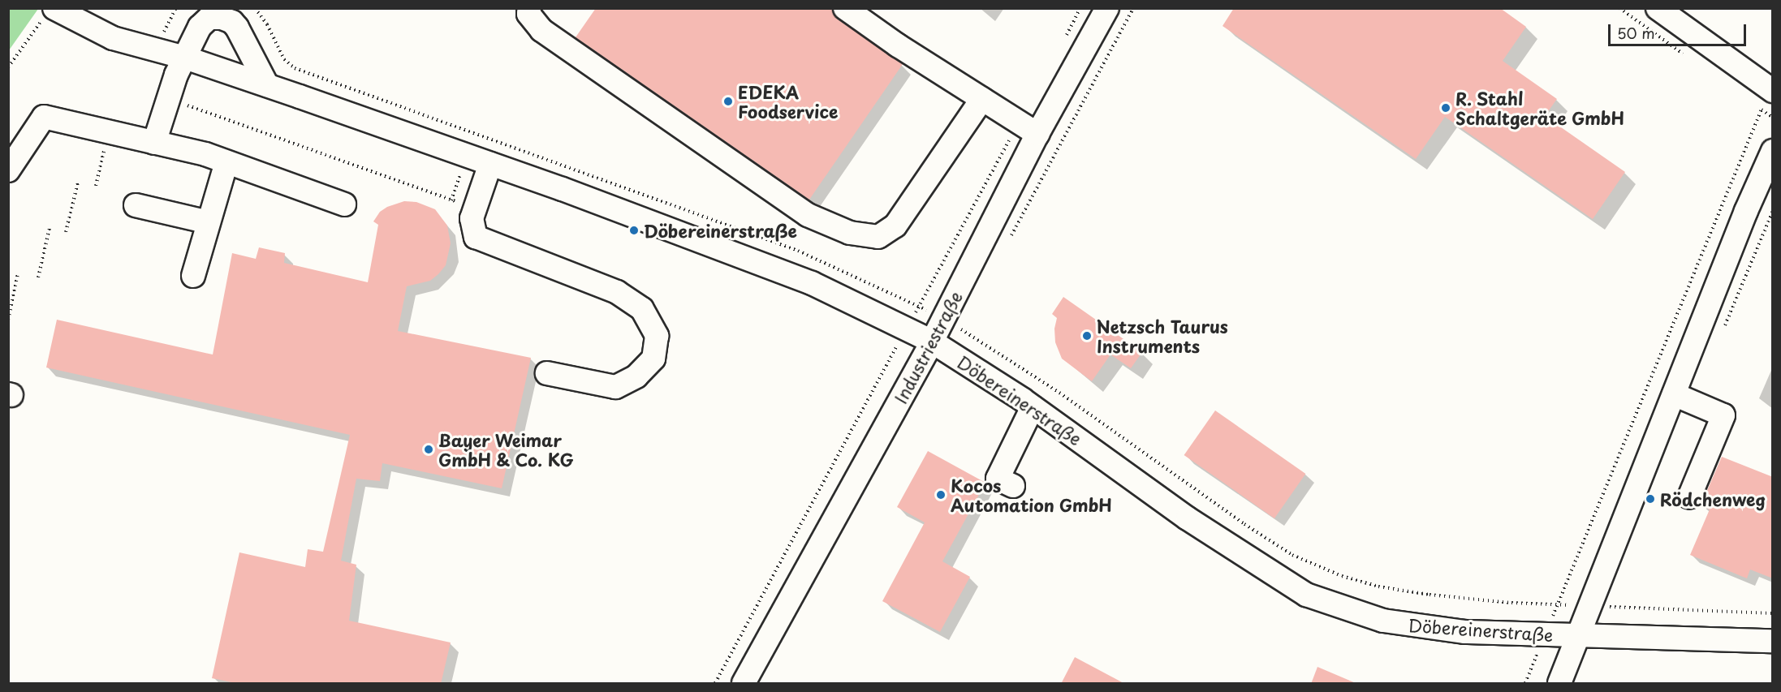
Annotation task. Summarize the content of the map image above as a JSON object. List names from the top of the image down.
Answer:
{
  "streets": {
    "street": ["Industriestraße", "Döbereinerstraße"]
  },
  "crossings": [
    ["Industriestraße", "Döbereinerstraße"]
  ],
  "places": [
    "EDEKA Foodservice",
    "R. Stahl Schaltgeräte GmbH",
    "Döbereinerstraße",
    "Netzsch Taurus Instruments",
    "Bayer Weimar GmbH & Co. KG",
    "Kocos Automation GmbH",
    "Rödchenweg"
  ],
  "scale_bar": "50 m"
}
